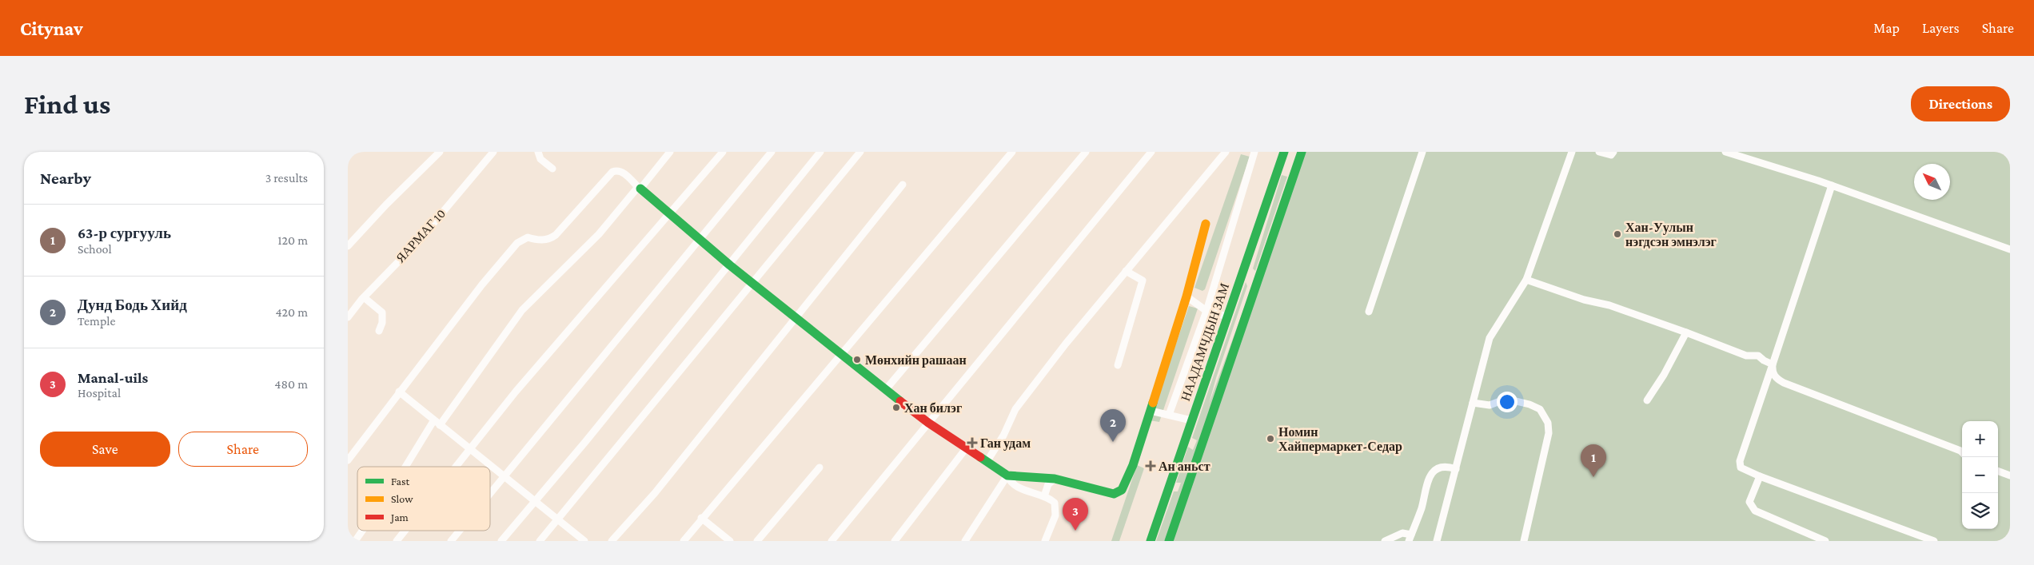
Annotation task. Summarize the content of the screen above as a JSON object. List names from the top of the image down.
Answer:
{
  "streets": {
    "main road": ["НААДАМЧДЫН ЗАМ"],
    "street": ["ЯАРМАГ 10"]
  },
  "places": {
    "other": [
      "Хан-Уулын нэгдсэн эмнэлэг",
      "Мөнхийн рашаан",
      "Хан билэг",
      "Номин Хайпермаркет-Седар"
    ],
    "health": ["Ган удам", "Ан аньст"]
  },
  "legend": ["Fast", "Slow", "Jam"],
  "north": "top left",
  "page": {
    "header": "Citynav",
    "nav": ["Map", "Layers", "Share"],
    "buttons": [
      "Directions",
      ["Save", "Share"]
    ],
    "title": "Find us",
    "heading": ["Nearby", "3 results"],
    "list": [
      {
        "mark": "1",
        "name": "63-р сургууль",
        "note": "School",
        "value": "120 m"
      },
      {
        "mark": "2",
        "name": "Дунд Бодь Хийд",
        "note": "Temple",
        "value": "420 m"
      },
      {
        "mark": "3",
        "name": "Manal-uils",
        "note": "Hospital",
        "value": "480 m"
      }
    ],
    "pins": ["2", "1", "3"],
    "map_buttons": ["+", "−"]
  }
}
